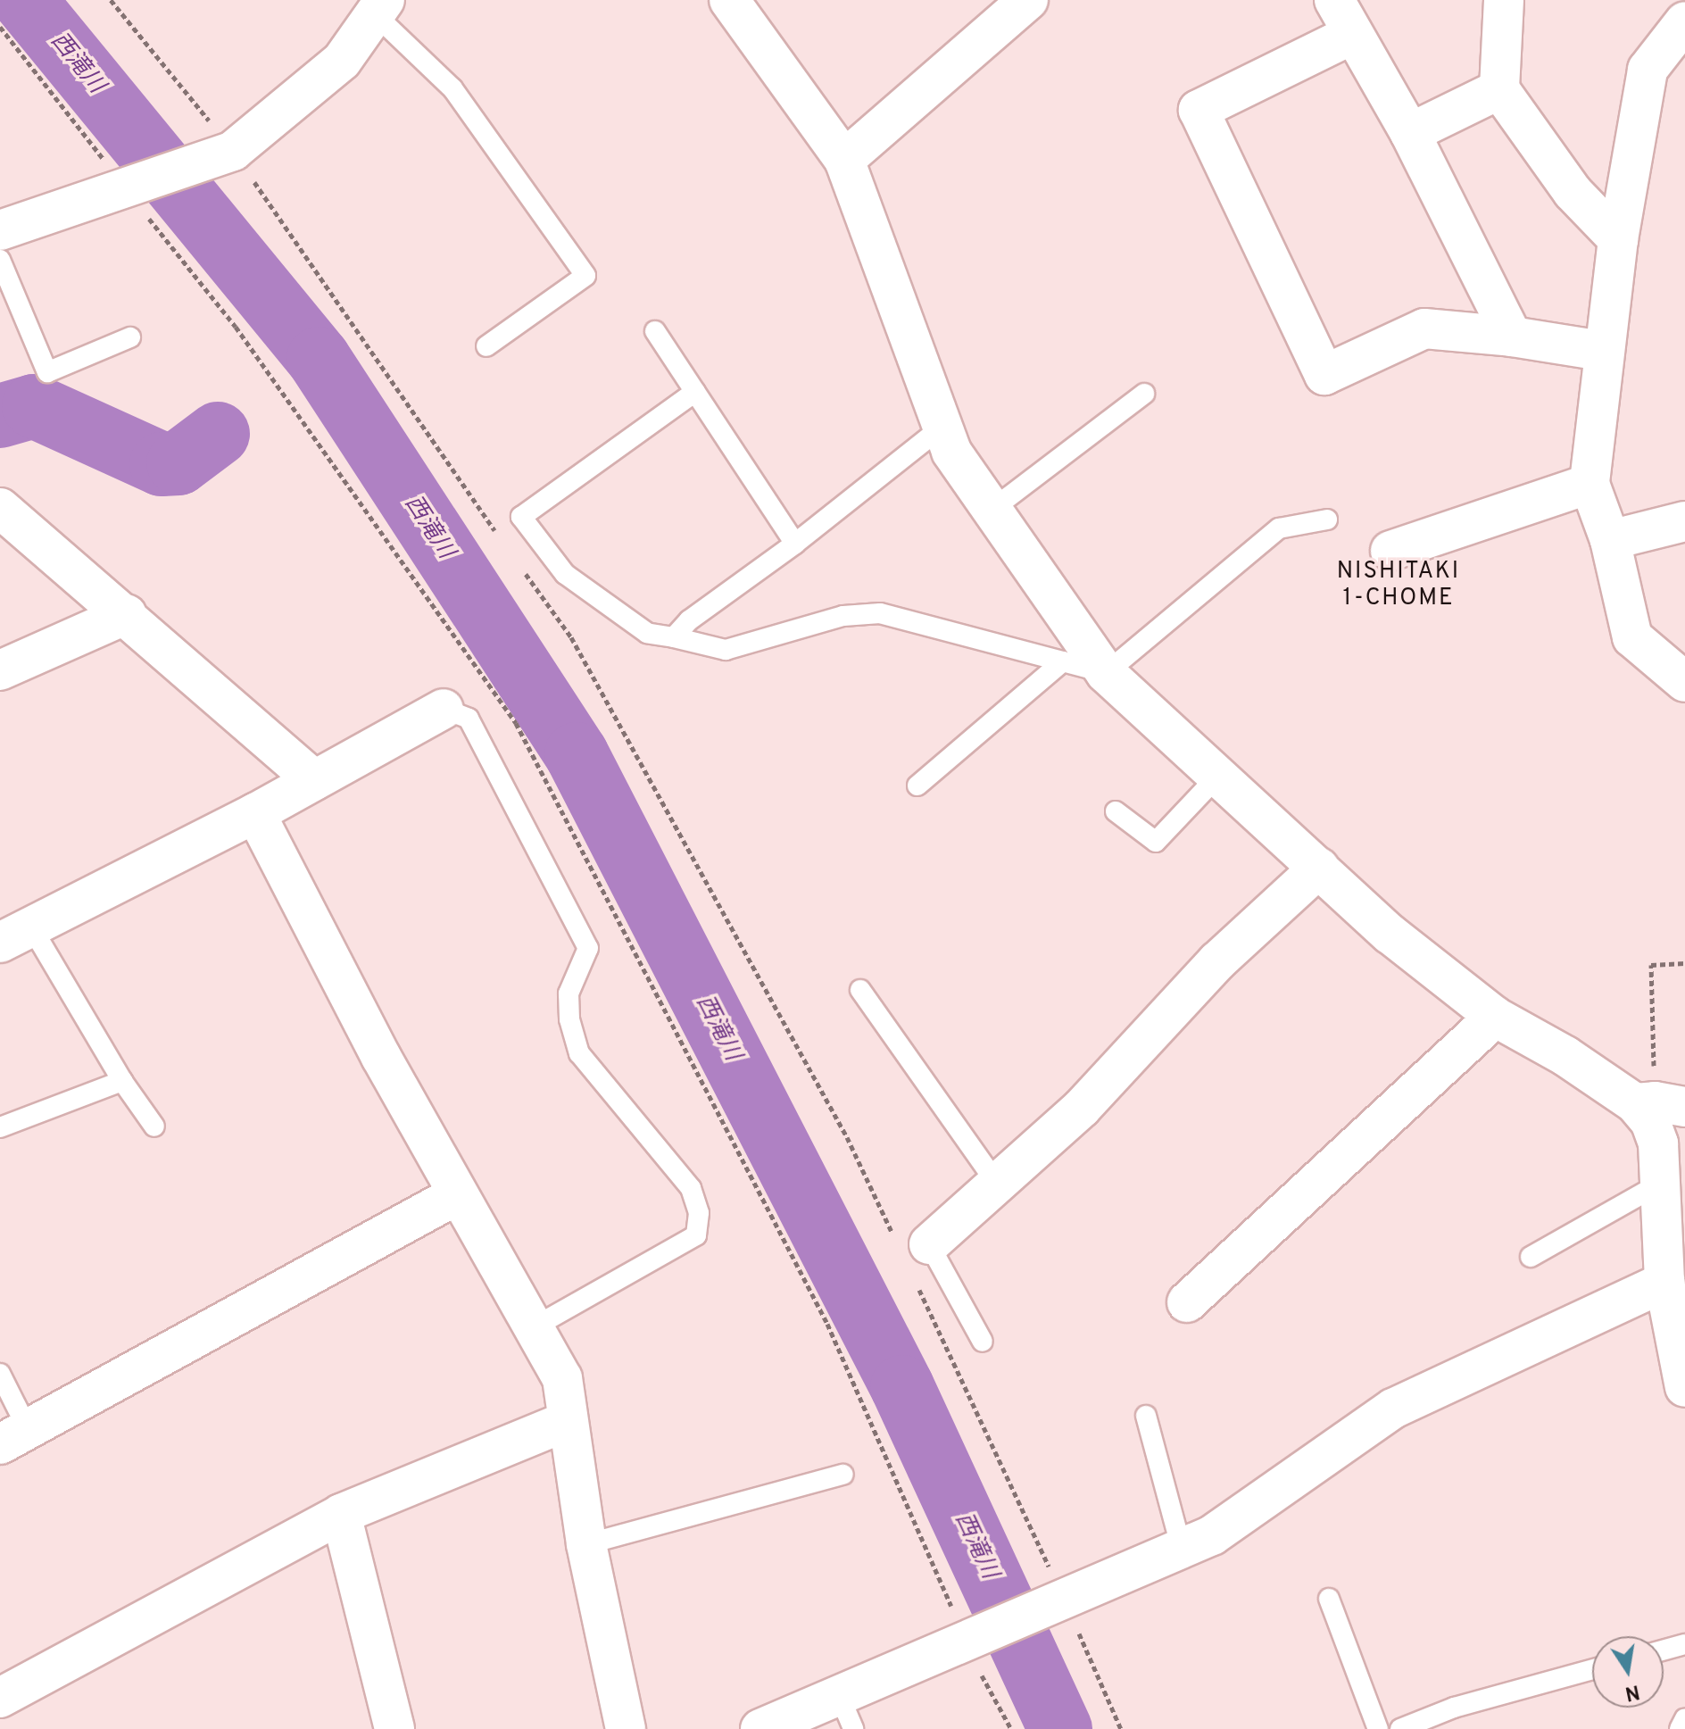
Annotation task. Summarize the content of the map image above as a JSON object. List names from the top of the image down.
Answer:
{
  "districts": ["NISHITAKI 1-CHOME"],
  "water": ["西滝川"],
  "north": "bottom"
}
